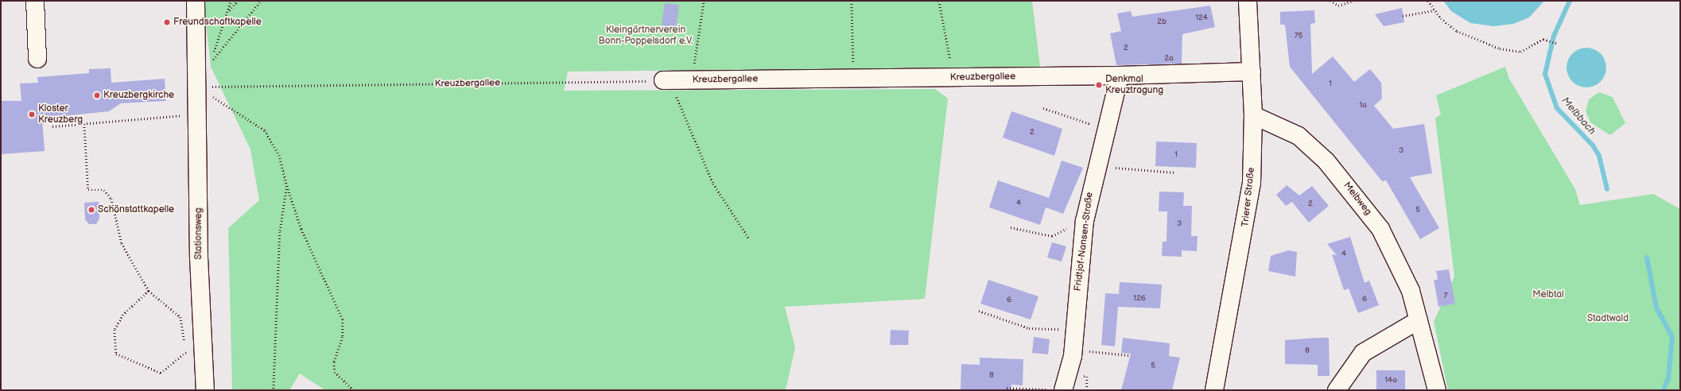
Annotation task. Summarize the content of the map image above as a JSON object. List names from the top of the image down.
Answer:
{
  "streets": {
    "street": [
      "Kreuzbergallee",
      "Trierer Straße",
      "Melbweg",
      "Stationsweg",
      "Fridtjof-Nansen-Straße"
    ]
  },
  "crossings": [
    ["Kreuzbergallee", "Trierer Straße"],
    ["Kreuzbergallee", "Stationsweg"],
    ["Kreuzbergallee", "Fridtjof-Nansen-Straße"],
    ["Trierer Straße", "Melbweg"]
  ],
  "water": ["Melbbach"],
  "parks": ["Kleingärtnerverein Bonn-Poppelsdorf e.V.", "Melbtal", "Stadtwald"],
  "places": [
    "Freundschaftkapelle",
    "Denkmal Kreuztragung",
    "Kreuzbergkirche",
    "Kloster Kreuzberg",
    "Schönstattkapelle"
  ],
  "house_numbers": [
    "124",
    "2b",
    "75",
    "2",
    "2a",
    "1",
    "1a",
    "2",
    "3",
    "1",
    "4",
    "2",
    "5",
    "3",
    "4",
    "7",
    "126",
    "6",
    "6",
    "8",
    "5",
    "8",
    "14a"
  ]
}
